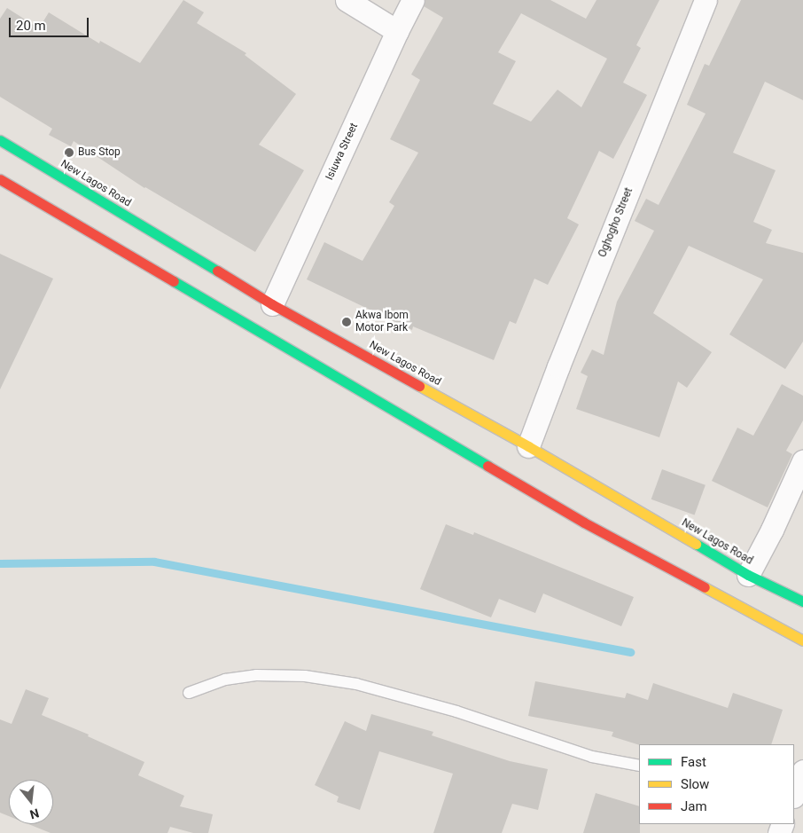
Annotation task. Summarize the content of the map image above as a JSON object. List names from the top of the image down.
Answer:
{
  "streets": {
    "main road": ["New Lagos Road"],
    "street": ["Isiuwa Street", "Oghogho Street"]
  },
  "crossings": [
    ["Isiuwa Street", "New Lagos Road"],
    ["New Lagos Road", "Oghogho Street"]
  ],
  "places": ["Bus Stop", "Akwa Ibom Motor Park"],
  "legend": ["Fast", "Slow", "Jam"],
  "scale_bar": "20 m",
  "north": "bottom"
}
